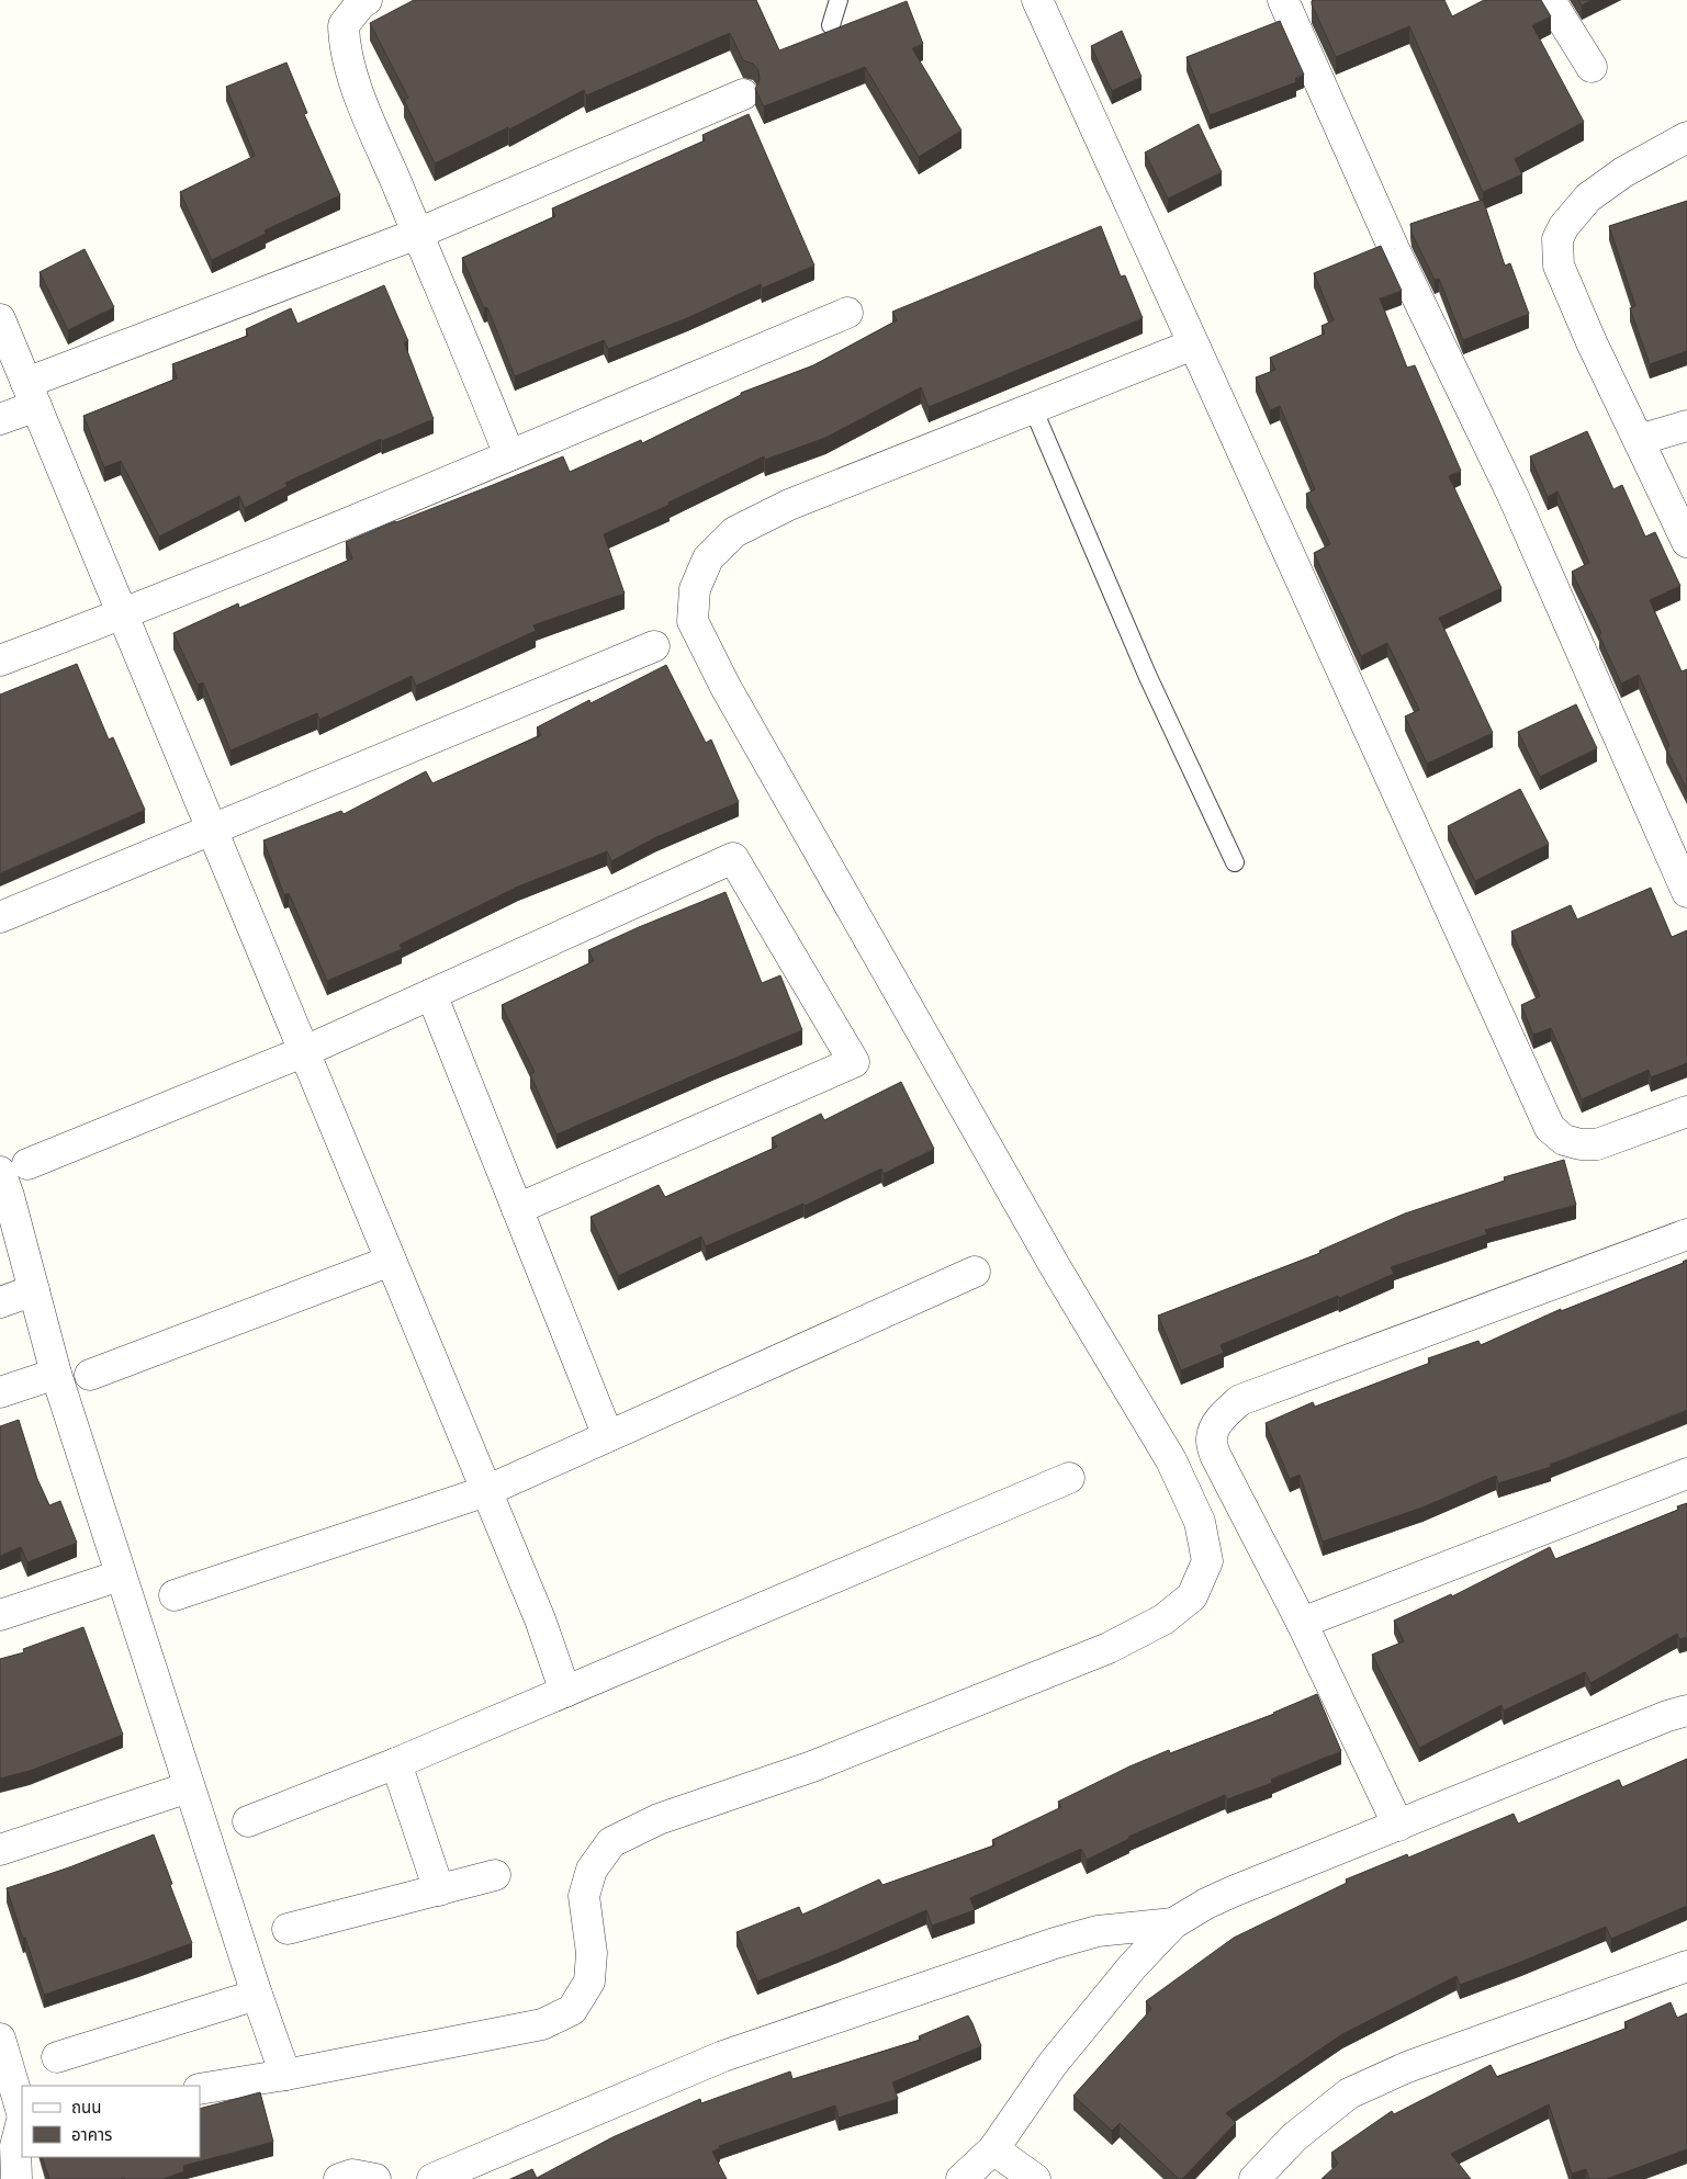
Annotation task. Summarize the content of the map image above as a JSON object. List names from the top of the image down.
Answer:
{
  "legend": ["ถนน", "อาคาร"]
}
